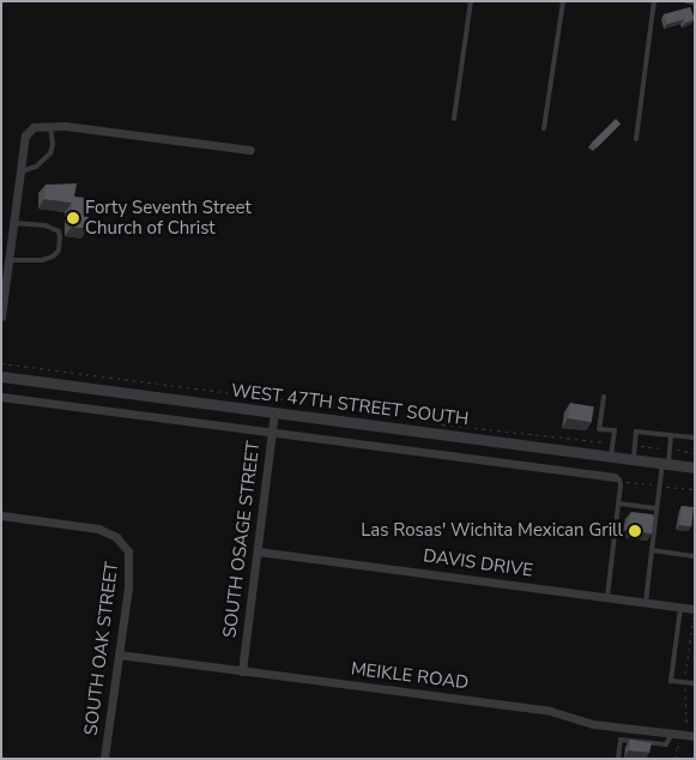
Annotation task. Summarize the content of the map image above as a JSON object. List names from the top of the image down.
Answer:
{
  "streets": {
    "street": [
      "WEST 47TH STREET SOUTH",
      "SOUTH OSAGE STREET",
      "DAVIS DRIVE",
      "SOUTH OAK STREET",
      "MEIKLE ROAD"
    ]
  },
  "crossings": [
    ["WEST 47TH STREET SOUTH", "SOUTH OSAGE STREET"],
    ["SOUTH OSAGE STREET", "DAVIS DRIVE"],
    ["SOUTH OSAGE STREET", "MEIKLE ROAD"],
    ["SOUTH OAK STREET", "MEIKLE ROAD"]
  ],
  "places": ["Forty Seventh Street Church of Christ", "Las Rosas' Wichita Mexican Grill"]
}
